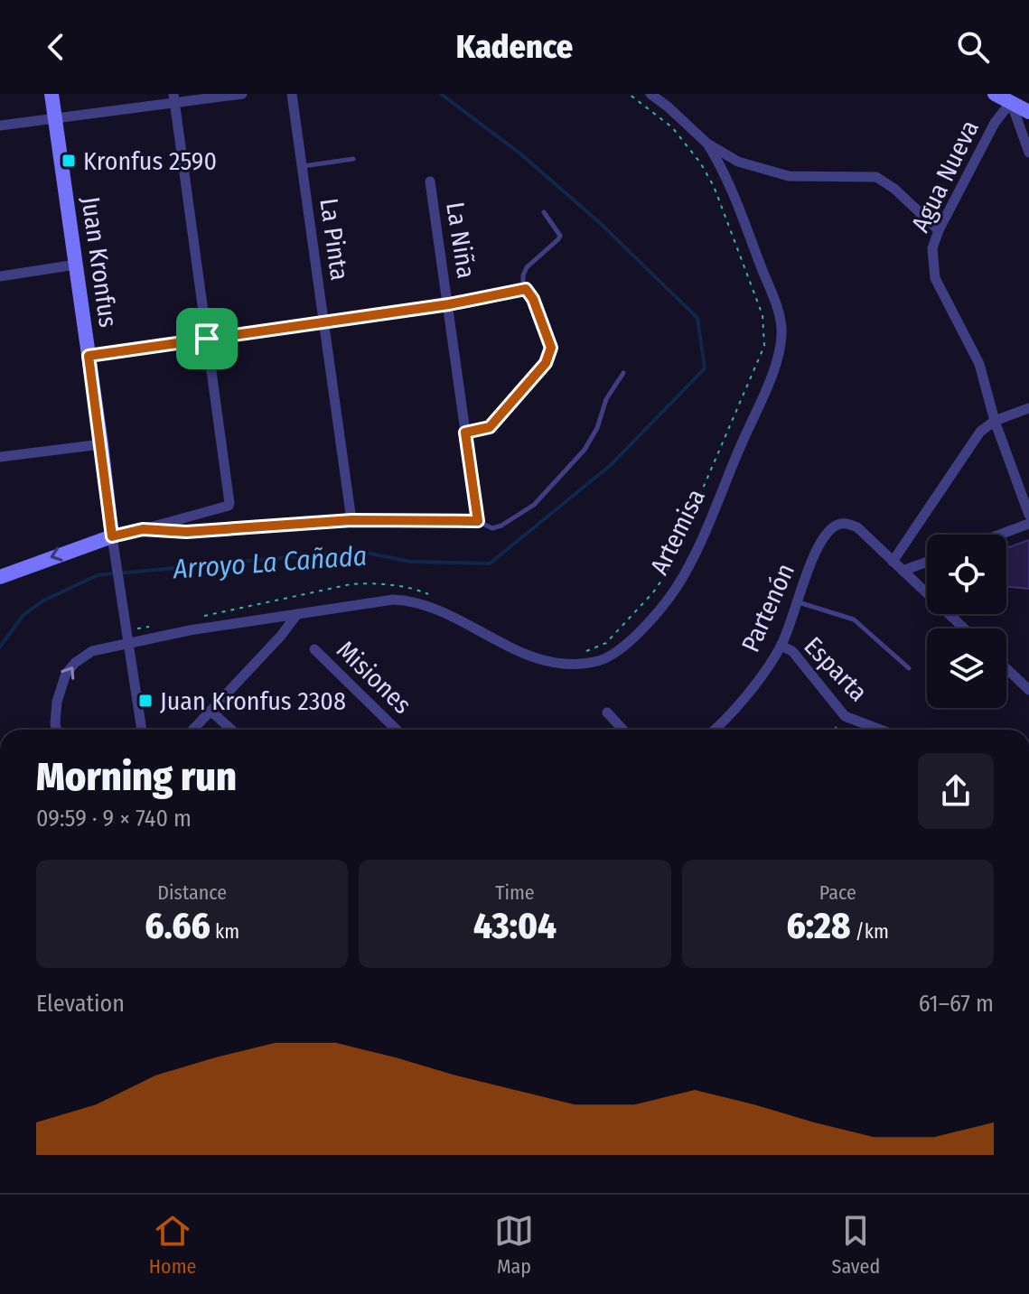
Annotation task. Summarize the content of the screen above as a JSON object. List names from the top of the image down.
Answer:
{
  "streets": {
    "main road": ["Juan Kronfus"],
    "street": [
      "Agua Nueva",
      "La Pinta",
      "La Niña",
      "Artemisa",
      "Partenón",
      "Esparta",
      "Misiones"
    ]
  },
  "crossings": [
    ["Juan Kronfus", "Artemisa"],
    ["Partenón", "Esparta"]
  ],
  "water": ["Arroyo La Cañada"],
  "places": {
    "transit": ["Kronfus 2590", "Juan Kronfus 2308"]
  },
  "page": {
    "header": "Kadence",
    "heading": ["Morning run", "09:59 · 9 × 740 m"],
    "stats": [
      ["Distance", "6.66 km"],
      ["Time", "43:04"],
      ["Pace", "6:28 /km"]
    ],
    "chart": ["Elevation", "61–67 m"],
    "tabs": ["Home", "Map", "Saved"]
  }
}
